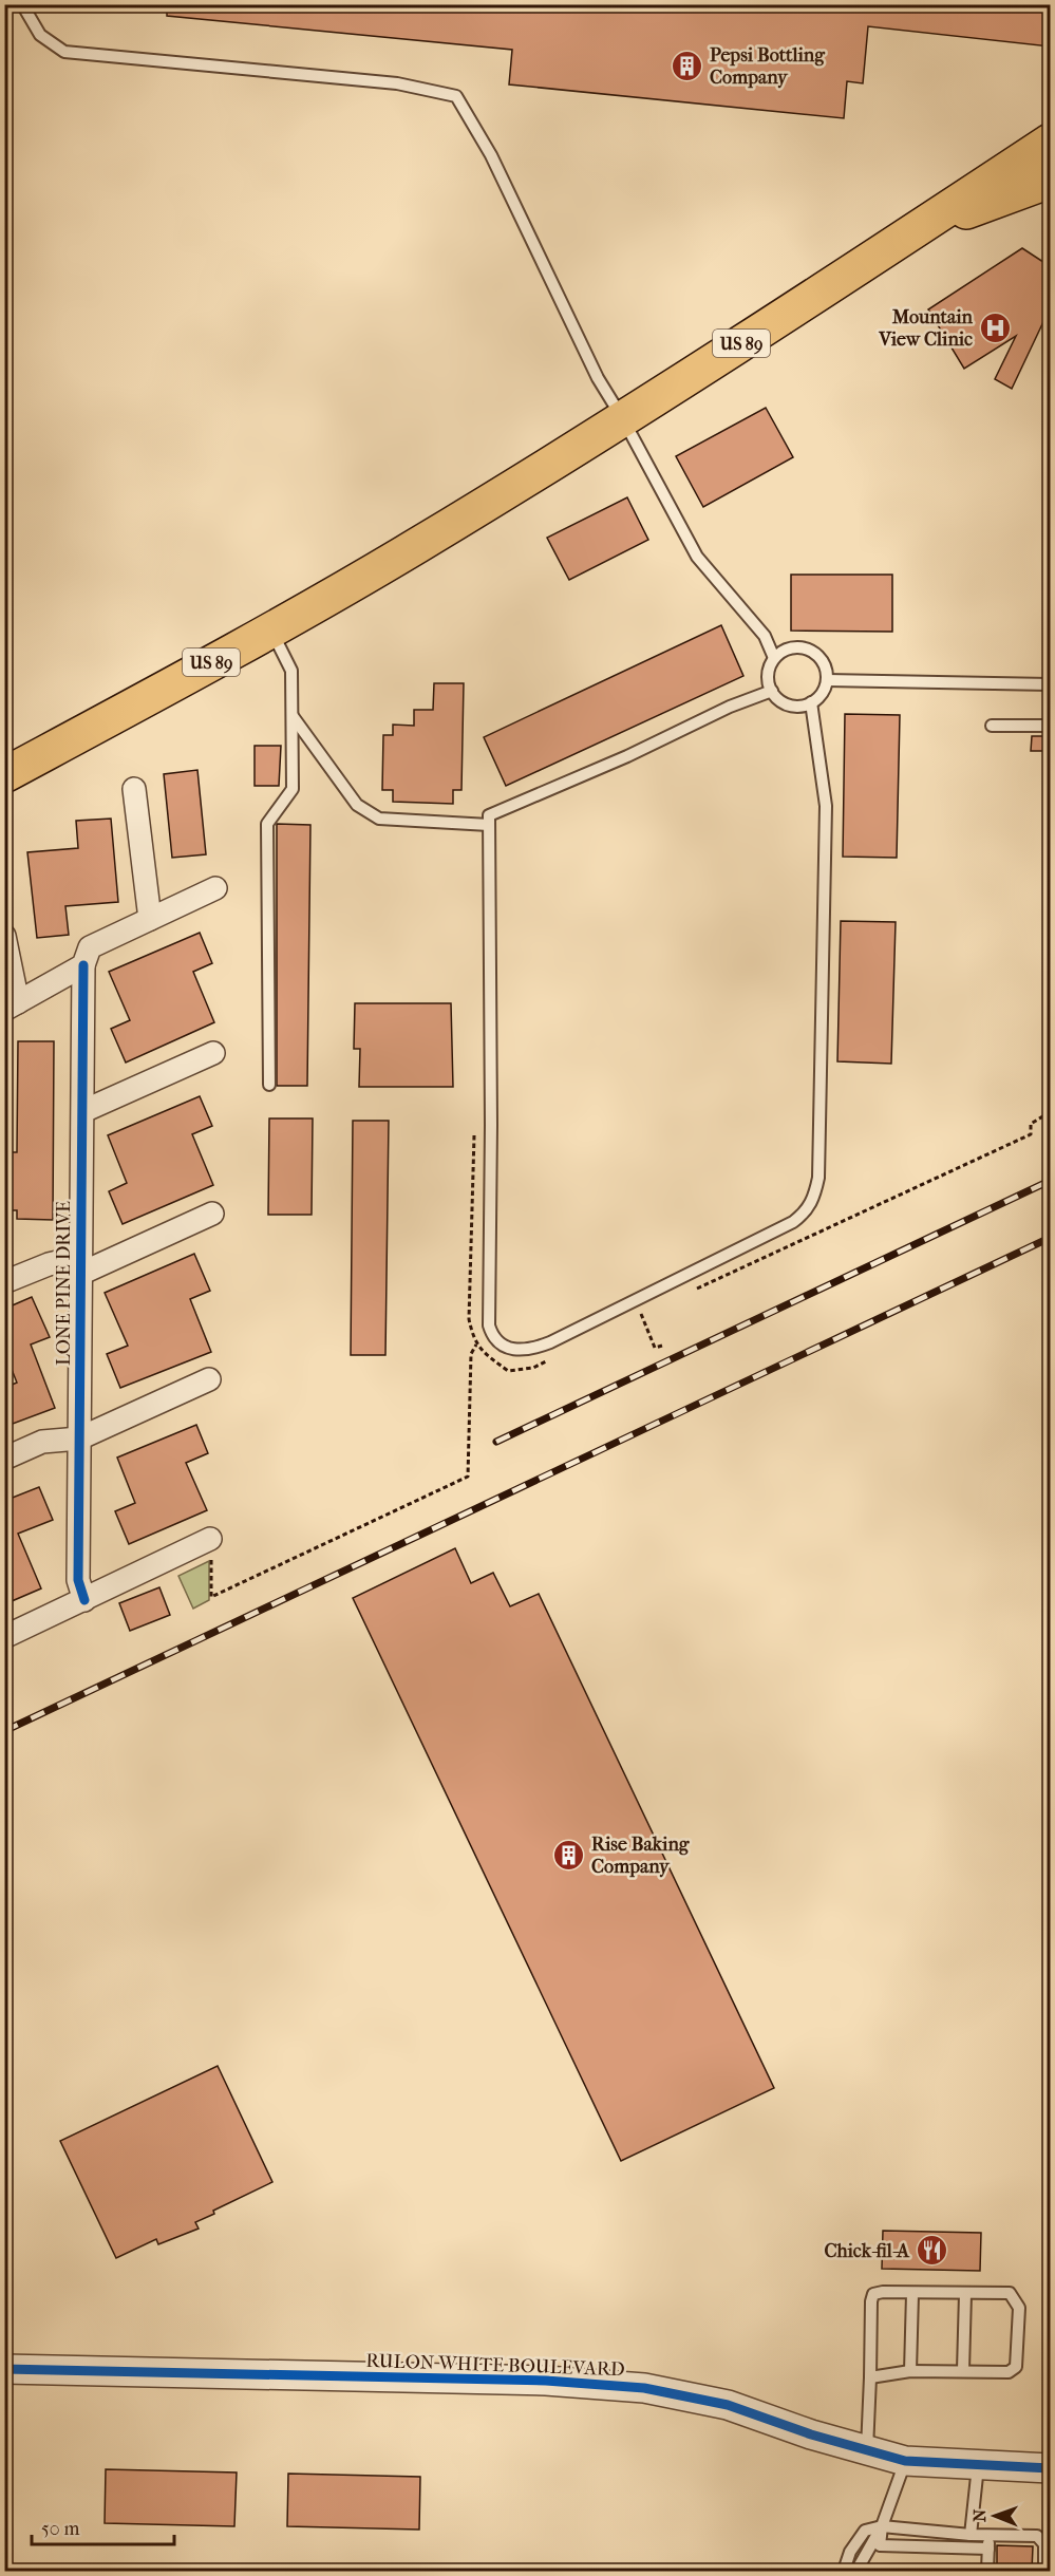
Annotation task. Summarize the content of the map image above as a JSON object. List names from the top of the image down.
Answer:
{
  "streets": {
    "main road": ["US 89"],
    "street": ["LONE PINE DRIVE", "RULON WHITE BOULEVARD"]
  },
  "places": {
    "building": ["Pepsi Bottling Company", "Rise Baking Company"],
    "hospital": ["Mountain View Clinic"],
    "restaurant": ["Chick-fil-A"]
  },
  "scale_bar": "50 m",
  "north": "left"
}
